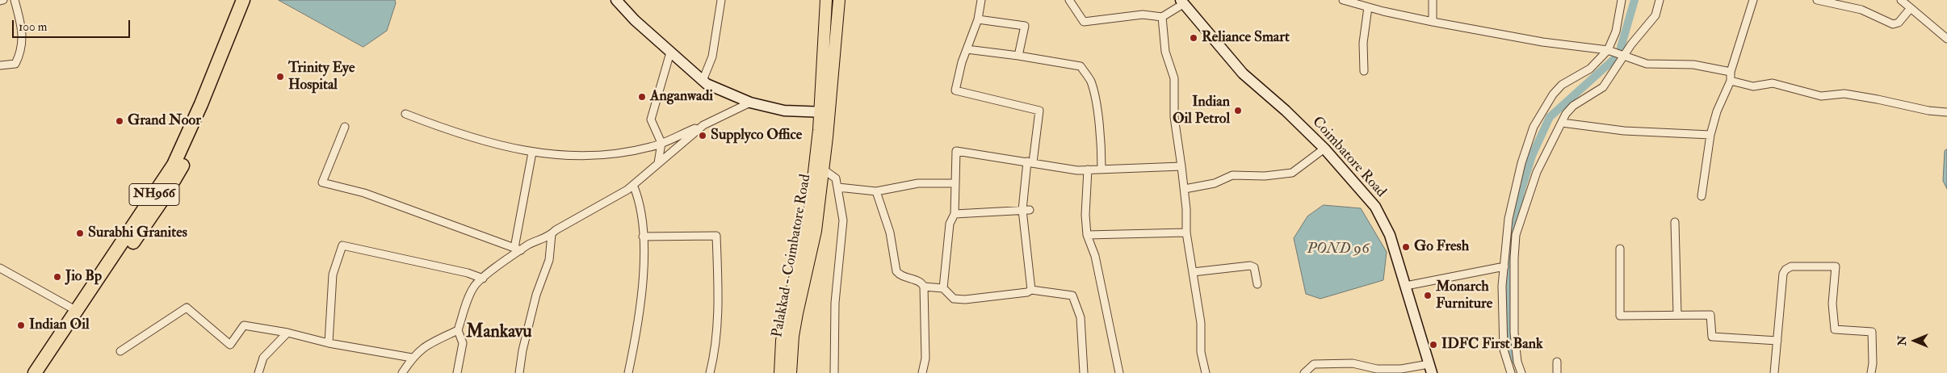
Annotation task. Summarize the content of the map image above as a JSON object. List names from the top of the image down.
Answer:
{
  "streets": {
    "highway": ["NH966"],
    "main road": ["Coimbatore Road", "Palakkad - Coimbatore Road"]
  },
  "districts": ["Mankavu"],
  "water": ["POND 96"],
  "places": [
    "Reliance Smart",
    "Trinity Eye Hospital",
    "Anganwadi",
    "Indian Oil Petrol",
    "Grand Noor",
    "Supplyco Office",
    "Surabhi Granites",
    "Go Fresh",
    "Jio Bp",
    "Monarch Furniture",
    "Indian Oil",
    "IDFC First Bank"
  ],
  "scale_bar": "100 m",
  "north": "left"
}
